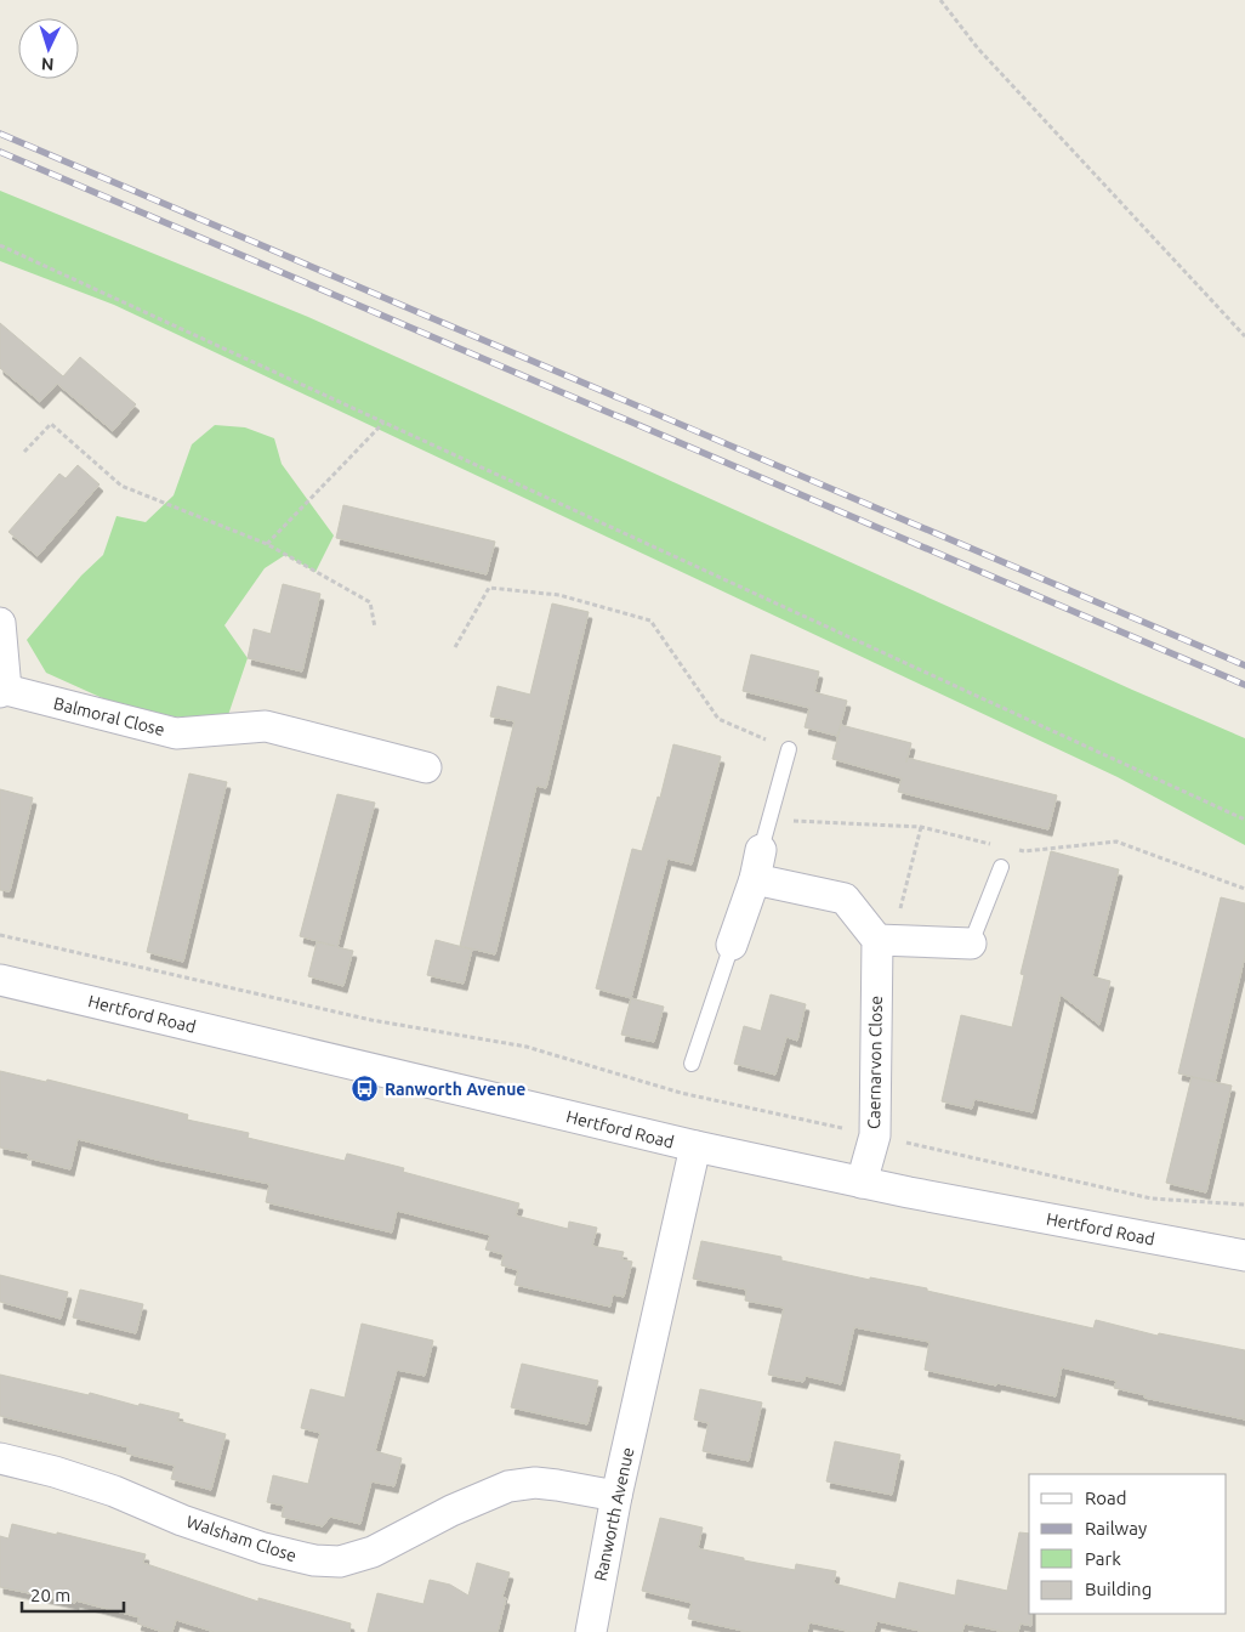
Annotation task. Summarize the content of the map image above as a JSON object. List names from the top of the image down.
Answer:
{
  "streets": {
    "street": [
      "Balmoral Close",
      "Hertford Road",
      "Caernarvon Close",
      "Ranworth Avenue",
      "Walsham Close"
    ]
  },
  "crossings": [
    ["Hertford Road", "Caernarvon Close"],
    ["Hertford Road", "Ranworth Avenue"],
    ["Ranworth Avenue", "Walsham Close"]
  ],
  "places": {
    "bus stop": ["Ranworth Avenue"]
  },
  "legend": [
    "Road",
    "Railway",
    "Park",
    "Building"
  ],
  "scale_bar": "20 m",
  "north": "bottom"
}
